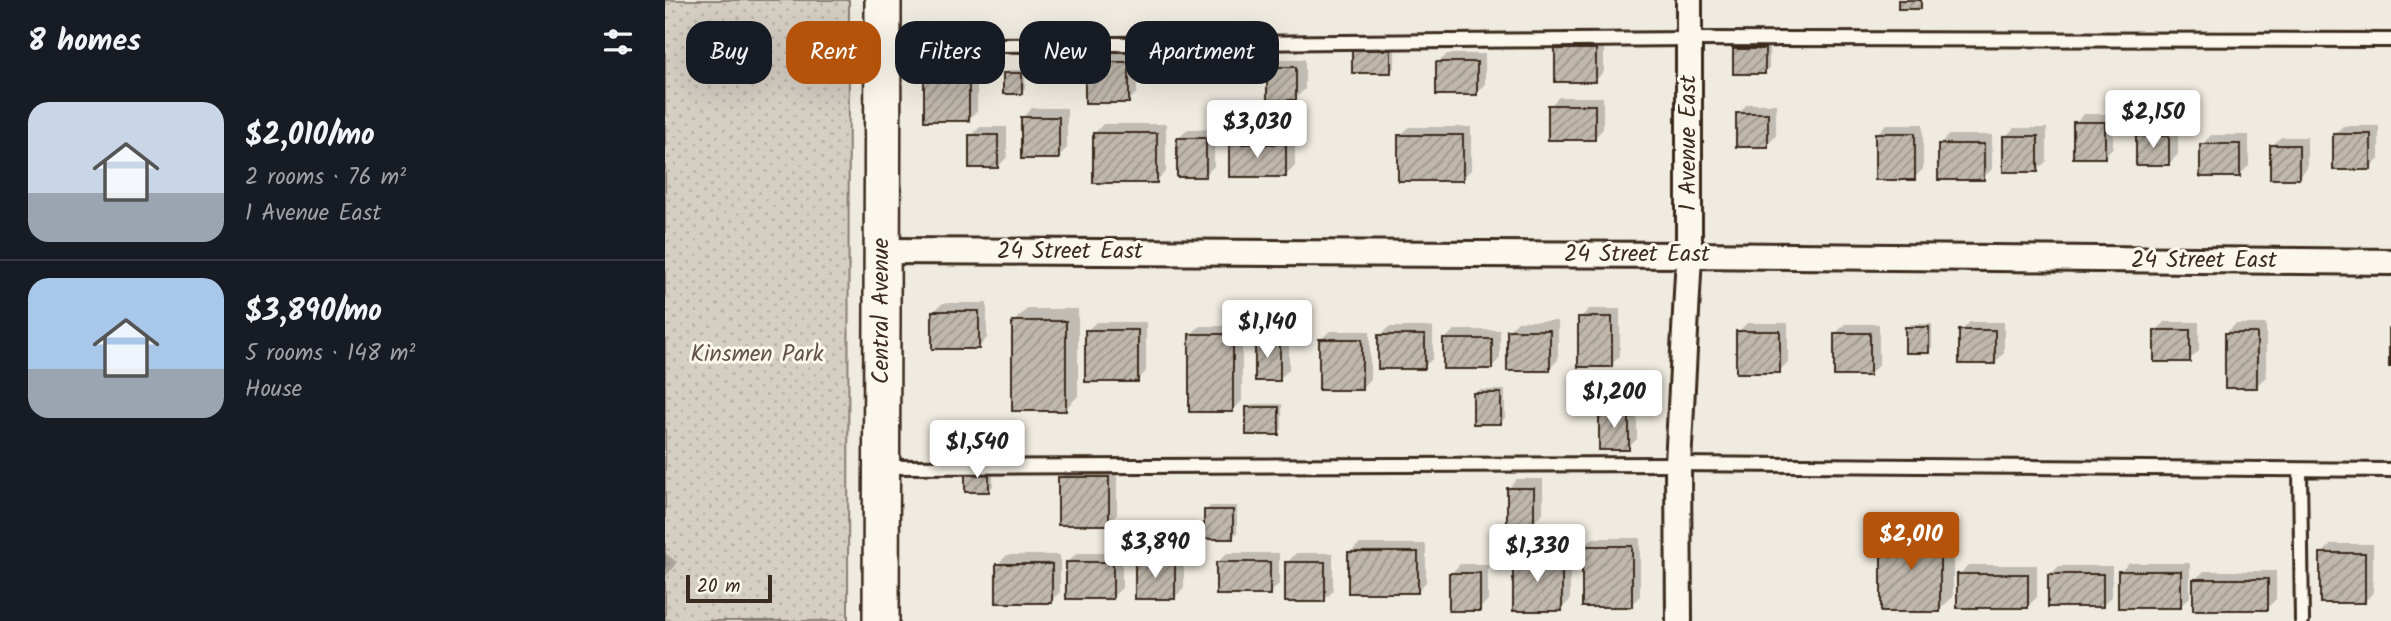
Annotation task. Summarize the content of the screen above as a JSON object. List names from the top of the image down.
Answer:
{
  "streets": {
    "street": ["1 Avenue East", "24 Street East", "Central Avenue"]
  },
  "crossings": [
    ["1 Avenue East", "24 Street East"],
    ["24 Street East", "Central Avenue"]
  ],
  "parks": ["Kinsmen Park"],
  "scale_bar": "20 m",
  "page": {
    "heading": "8 homes",
    "chip": [
      "Buy",
      "Rent",
      "Filters",
      "New",
      "Apartment"
    ],
    "list": [
      {
        "name": "$2,010/mo",
        "note": "2 rooms · 76 m² · 1 Avenue East"
      },
      {
        "name": "$3,890/mo",
        "note": "5 rooms · 148 m² · House"
      }
    ],
    "price": [
      "$2,150",
      "$3,030",
      "$1,140",
      "$1,200",
      "$1,540",
      "$2,010",
      "$3,890",
      "$1,330"
    ],
    "scale": "20 m"
  }
}
